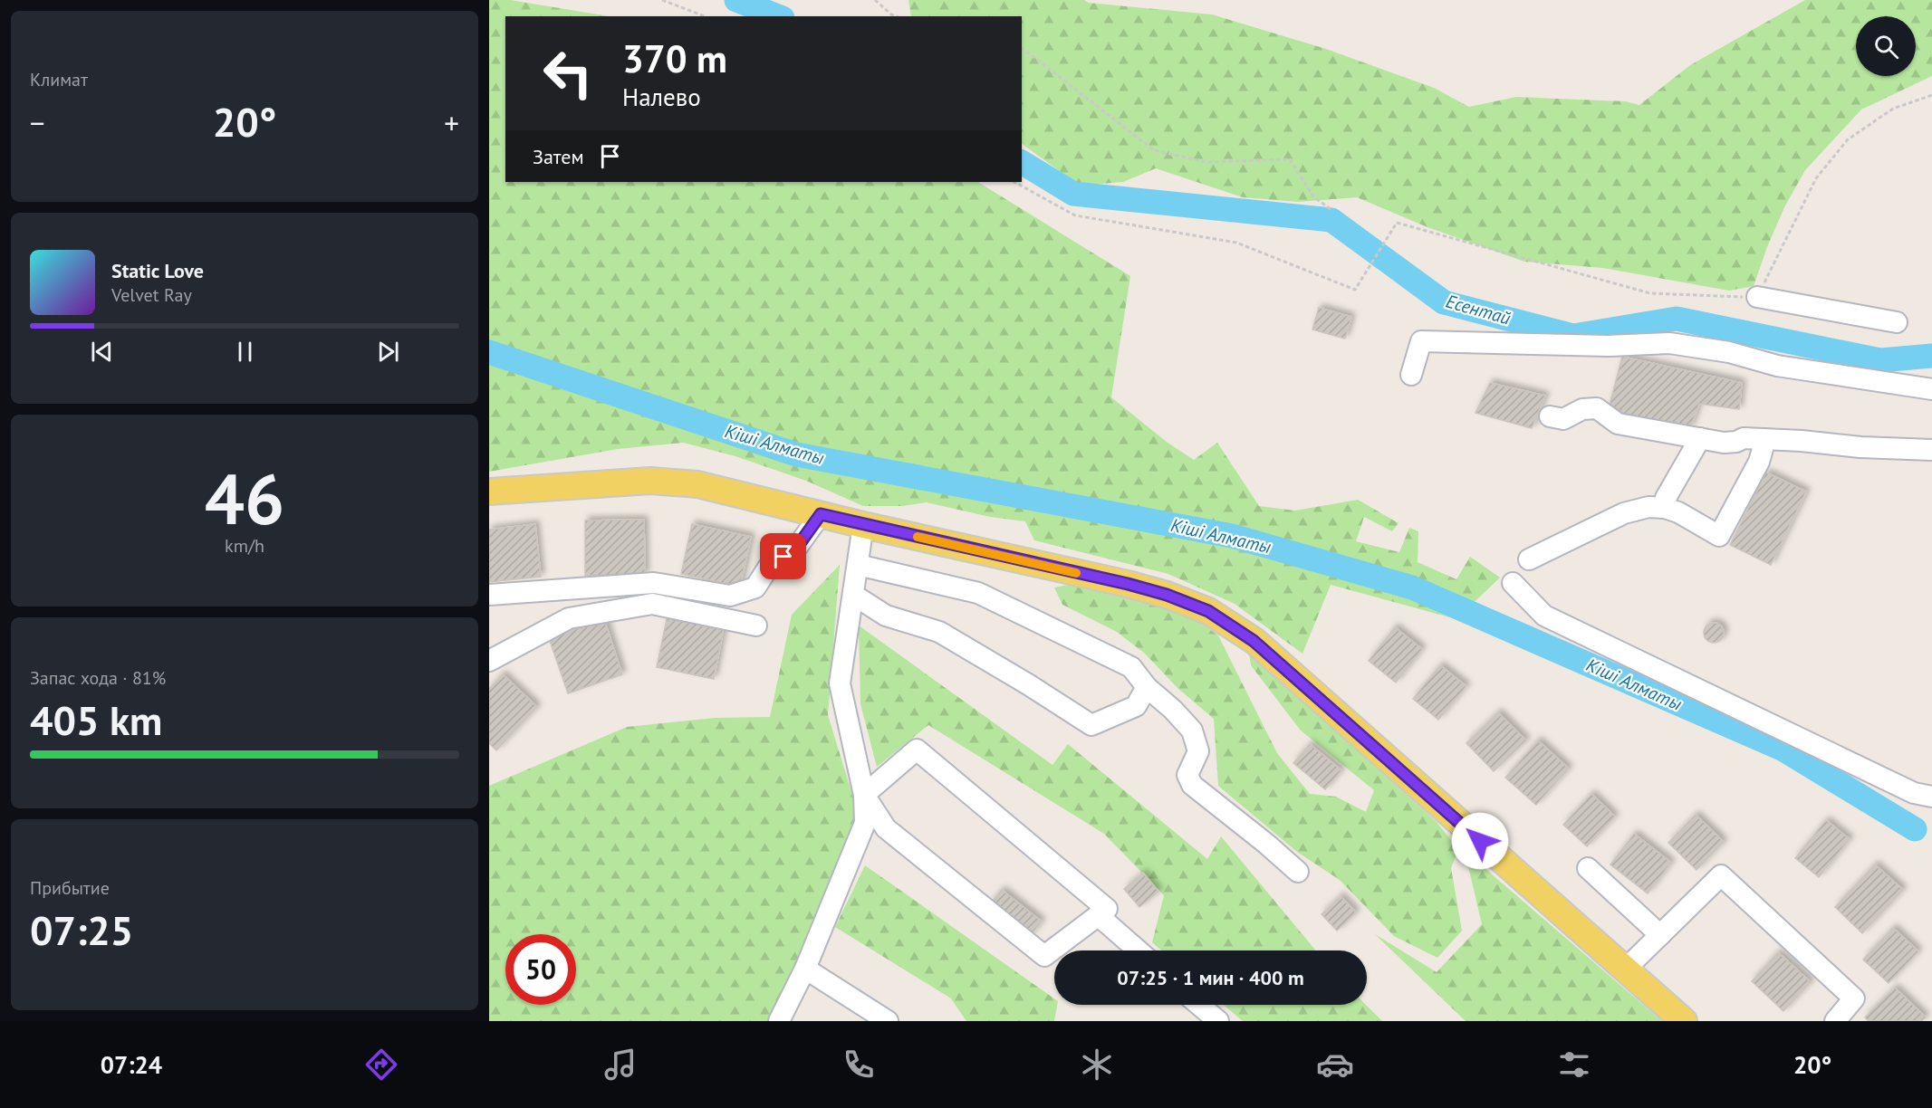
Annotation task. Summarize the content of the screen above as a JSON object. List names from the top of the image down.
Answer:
{
  "water": ["Есентай", "Кіші Алматы"],
  "page": {
    "tile": [
      "Климат",
      ["46", "km/h"],
      ["Запас хода · 81%", "405 km"],
      ["Прибытие", "07:25"]
    ],
    "turn": ["370 m", "Налево"],
    "heat": ["−", "20°", "+"],
    "then": "Затем",
    "song": ["Static Love", "Velvet Ray"],
    "limit": "50",
    "trip": "07:25 · 1 мин · 400 m",
    "tabs": ["07:24", "20°"]
  }
}
